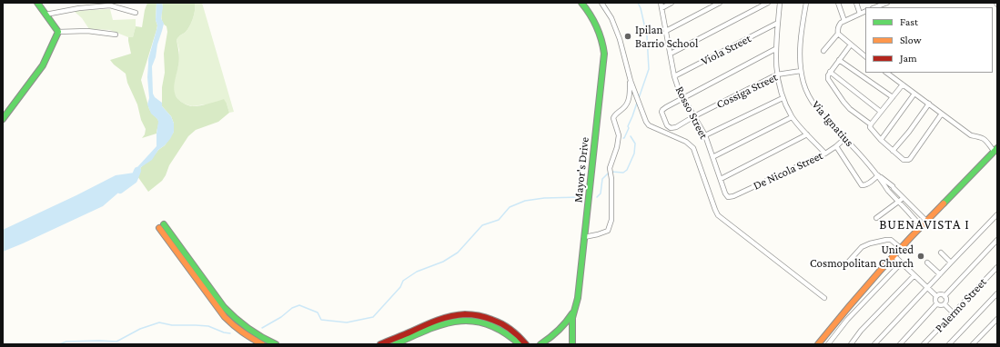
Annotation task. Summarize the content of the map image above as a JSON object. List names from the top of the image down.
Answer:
{
  "streets": {
    "street": [
      "Viola Street",
      "Cossiga Street",
      "Rosso Street",
      "Via Ignatius",
      "Mayor's Drive",
      "De Nicola Street",
      "Palermo Street"
    ]
  },
  "crossings": [
    ["Viola Street", "Rosso Street"],
    ["Cossiga Street", "Rosso Street"],
    ["Cossiga Street", "Via Ignatius"],
    ["Rosso Street", "De Nicola Street"],
    ["Via Ignatius", "De Nicola Street"]
  ],
  "districts": ["BUENAVISTA I"],
  "places": ["Ipilan Barrio School", "United Cosmopolitan Church"],
  "legend": ["Fast", "Slow", "Jam"]
}
